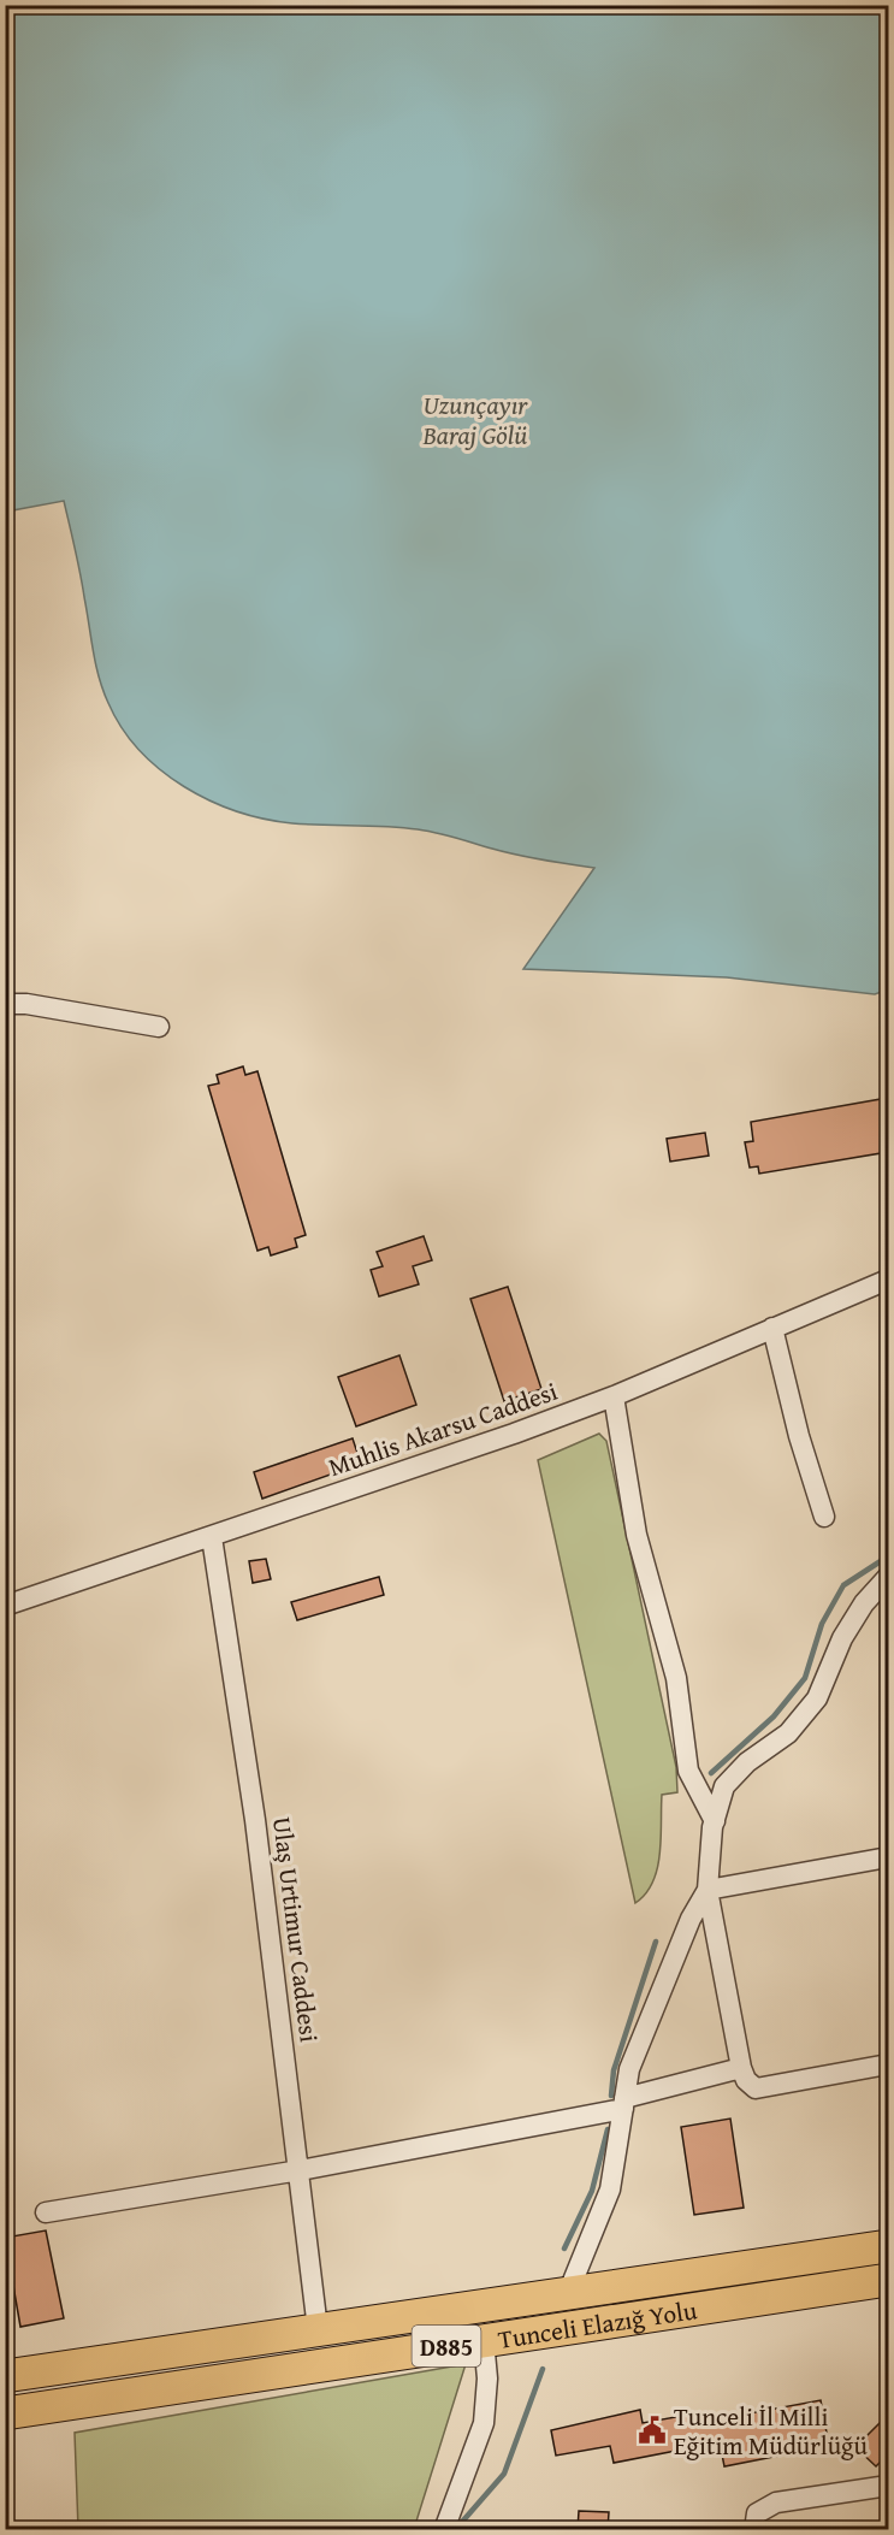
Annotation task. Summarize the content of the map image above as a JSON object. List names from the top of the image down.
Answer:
{
  "streets": {
    "main road": ["Tunceli Elazığ Yolu", "D885"],
    "street": ["Muhlis Akarsu Caddesi", "Ulaş Urtimur Caddesi"]
  },
  "crossings": [
    ["Muhlis Akarsu Caddesi", "Ulaş Urtimur Caddesi"],
    ["Ulaş Urtimur Caddesi", "Tunceli Elazığ Yolu"]
  ],
  "water": ["Uzunçayır Baraj Gölü"],
  "places": {
    "public building": ["Tunceli İl Milli Eğitim Müdürlüğü"]
  }
}
